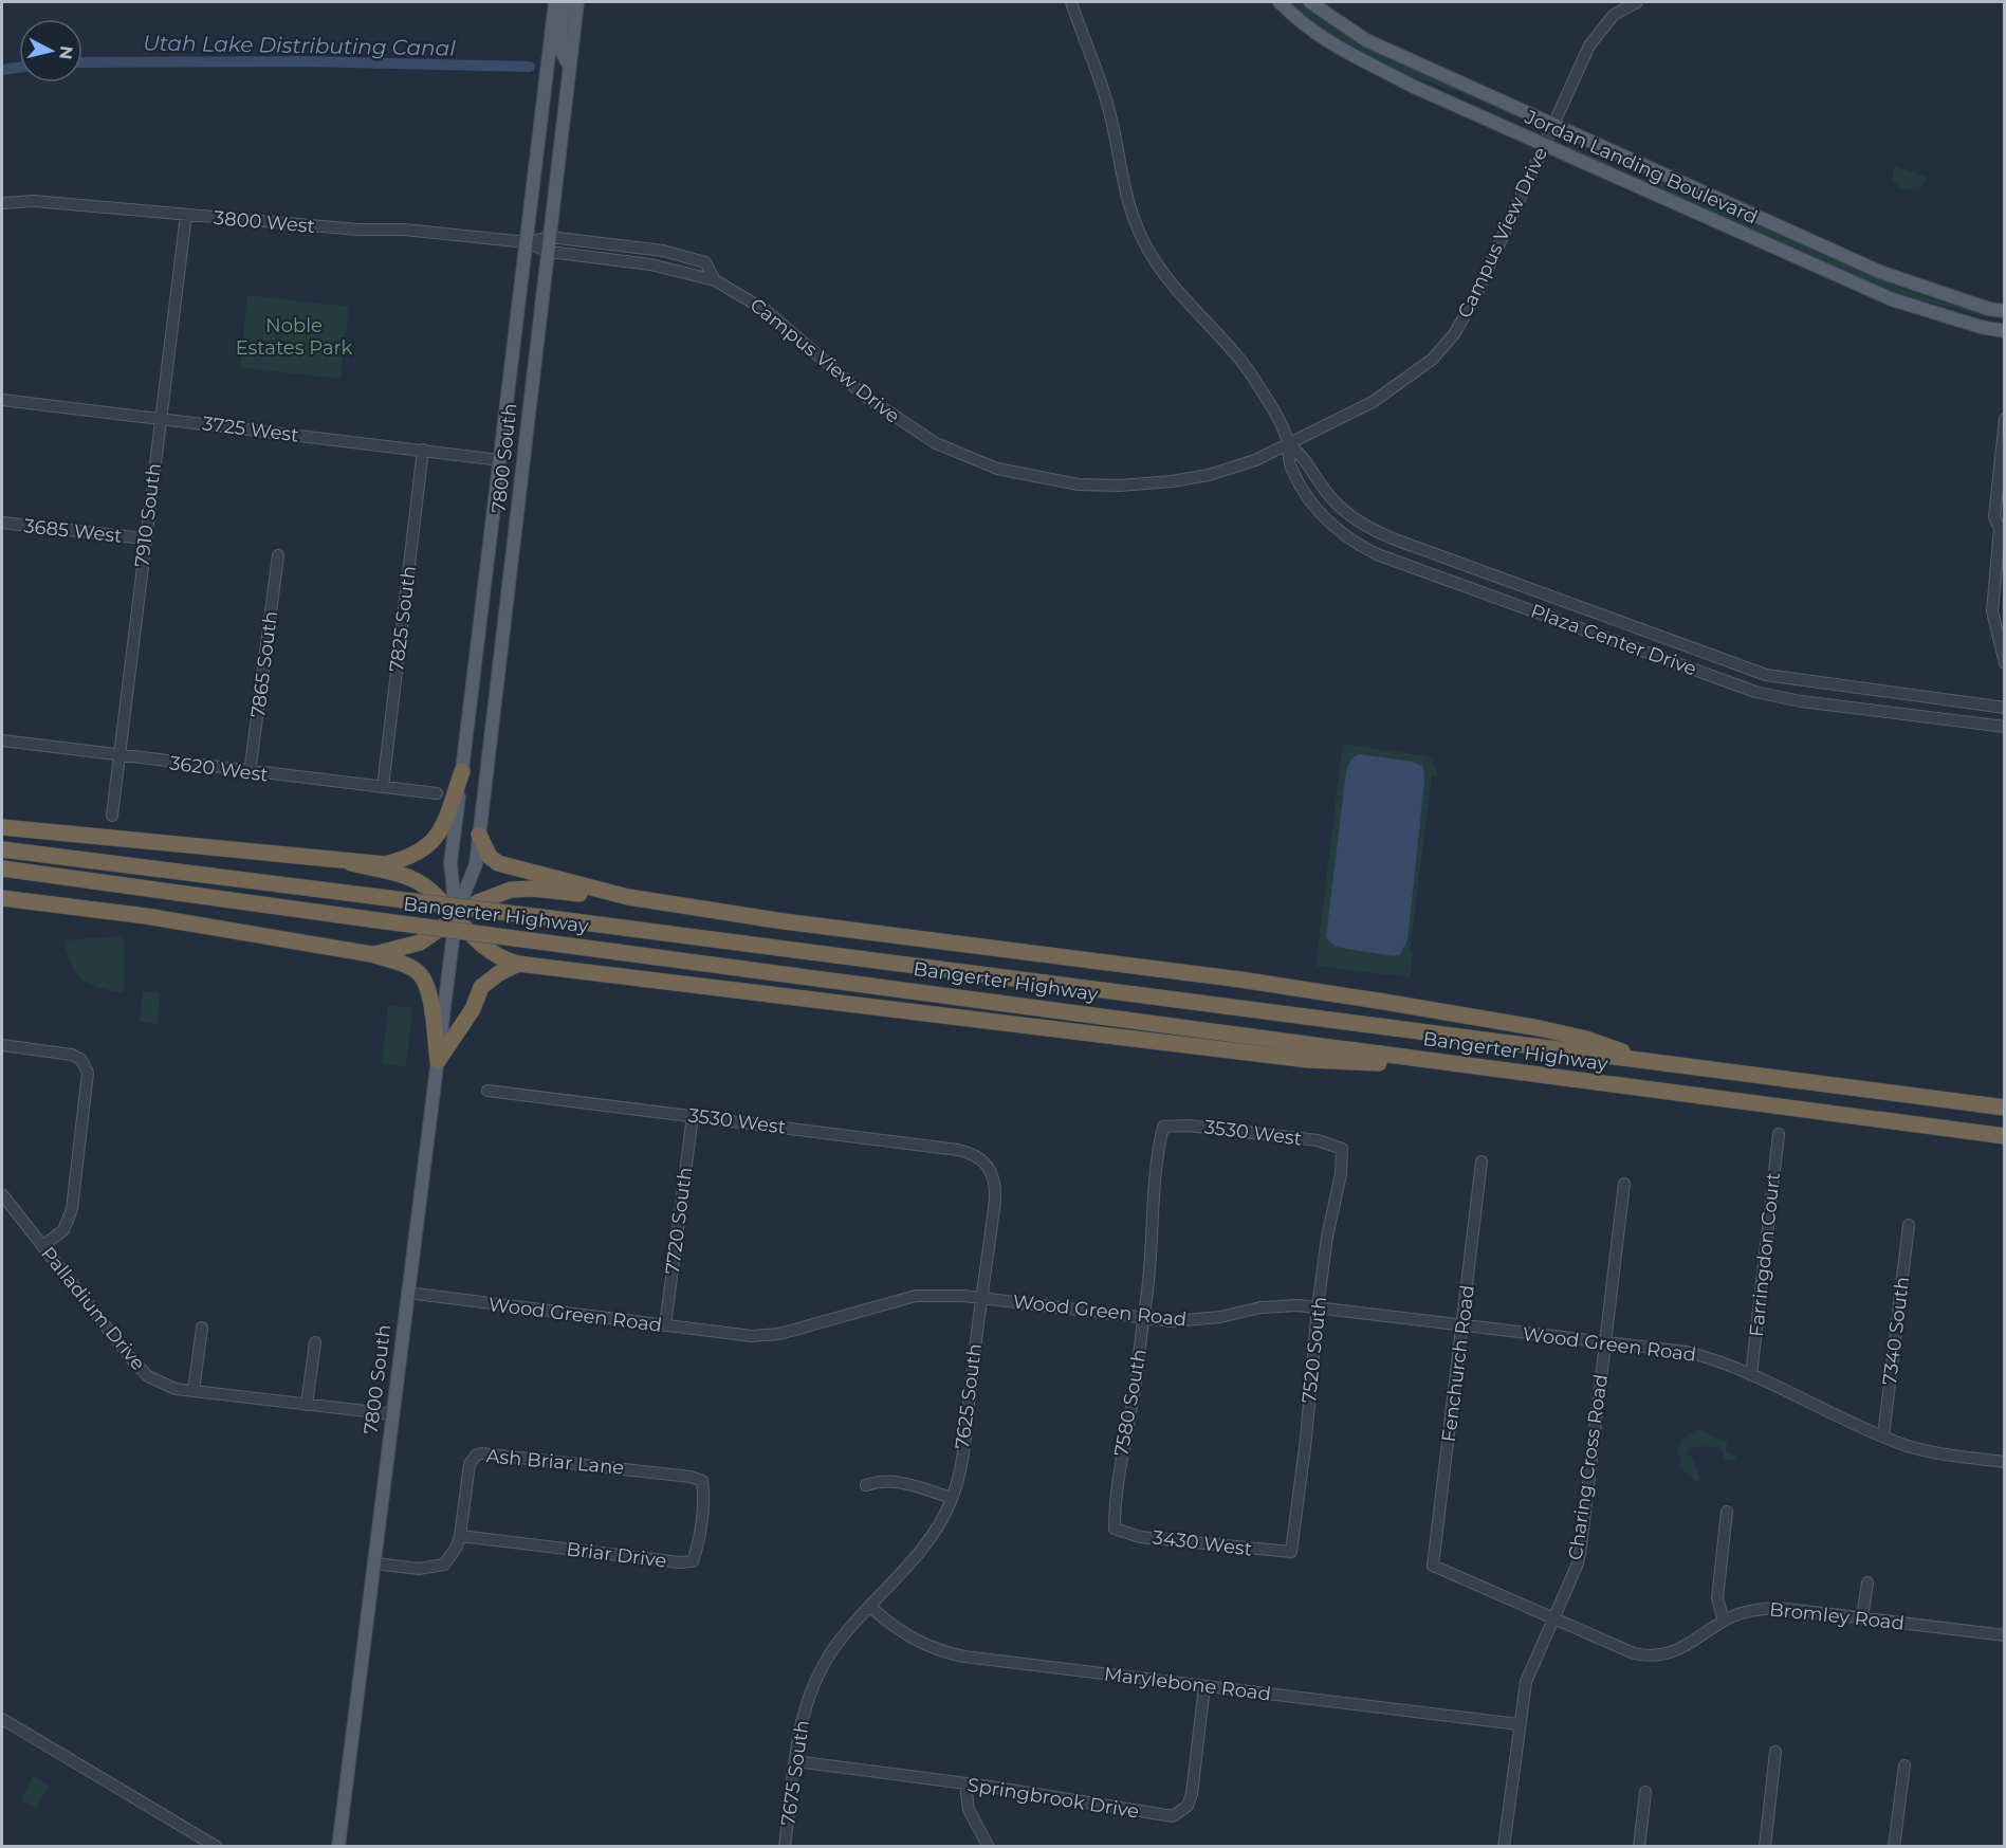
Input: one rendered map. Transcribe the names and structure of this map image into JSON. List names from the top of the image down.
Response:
{
  "streets": {
    "highway": ["Bangerter Highway"],
    "main road": ["Jordan Landing Boulevard", "7800 South"],
    "street": [
      "3800 West",
      "Campus View Drive",
      "3725 West",
      "7910 South",
      "3685 West",
      "7825 South",
      "Plaza Center Drive",
      "7865 South",
      "3620 West",
      "3530 West",
      "7720 South",
      "Farringdon Court",
      "Palladium Drive",
      "Wood Green Road",
      "7340 South",
      "7520 South",
      "Fenchurch Road",
      "7625 South",
      "7580 South",
      "Ash Briar Lane",
      "Charing Cross Road",
      "3430 West",
      "Briar Drive",
      "Bromley Road",
      "Marylebone Road",
      "7675 South",
      "Springbrook Drive"
    ]
  },
  "crossings": [
    ["Jordan Landing Boulevard", "Campus View Drive"],
    ["3800 West", "Campus View Drive"],
    ["3800 West", "7800 South"],
    ["3800 West", "7910 South"],
    ["Campus View Drive", "7800 South"],
    ["Campus View Drive", "Plaza Center Drive"],
    ["3725 West", "7800 South"],
    ["3725 West", "7910 South"],
    ["3725 West", "7825 South"],
    ["7800 South", "Palladium Drive"],
    ["7800 South", "Wood Green Road"],
    ["7800 South", "Ash Briar Lane"],
    ["7910 South", "3685 West"],
    ["7910 South", "3620 West"],
    ["7825 South", "3620 West"],
    ["7865 South", "3620 West"],
    ["3530 West", "7720 South"],
    ["3530 West", "7520 South"],
    ["3530 West", "7625 South"],
    ["3530 West", "7580 South"],
    ["7720 South", "Wood Green Road"],
    ["Farringdon Court", "Wood Green Road"],
    ["Wood Green Road", "7340 South"],
    ["Wood Green Road", "7520 South"],
    ["Wood Green Road", "Fenchurch Road"],
    ["Wood Green Road", "7625 South"],
    ["Wood Green Road", "7580 South"],
    ["Wood Green Road", "Charing Cross Road"],
    ["7520 South", "3430 West"],
    ["Fenchurch Road", "Bromley Road"],
    ["7625 South", "Marylebone Road"],
    ["7625 South", "7675 South"],
    ["7580 South", "3430 West"],
    ["Ash Briar Lane", "Briar Drive"],
    ["Charing Cross Road", "Bromley Road"],
    ["Charing Cross Road", "Marylebone Road"],
    ["Marylebone Road", "7675 South"],
    ["Marylebone Road", "Springbrook Drive"],
    ["7675 South", "Springbrook Drive"]
  ],
  "water": ["Utah Lake Distributing Canal"],
  "parks": ["Noble Estates Park"],
  "north": "right"
}
